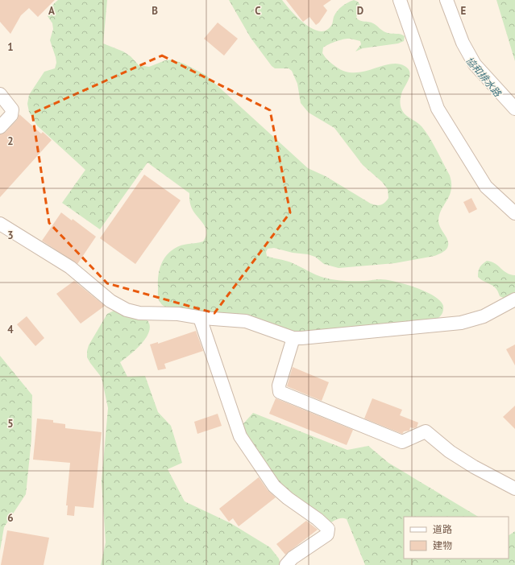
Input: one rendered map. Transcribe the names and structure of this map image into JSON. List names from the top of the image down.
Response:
{
  "water": ["協和排水路"],
  "legend": ["道路", "建物"],
  "grid": {
    "columns": [
      "A",
      "B",
      "C",
      "D",
      "E"
    ],
    "rows": [
      "1",
      "2",
      "3",
      "4",
      "5",
      "6"
    ]
  }
}
